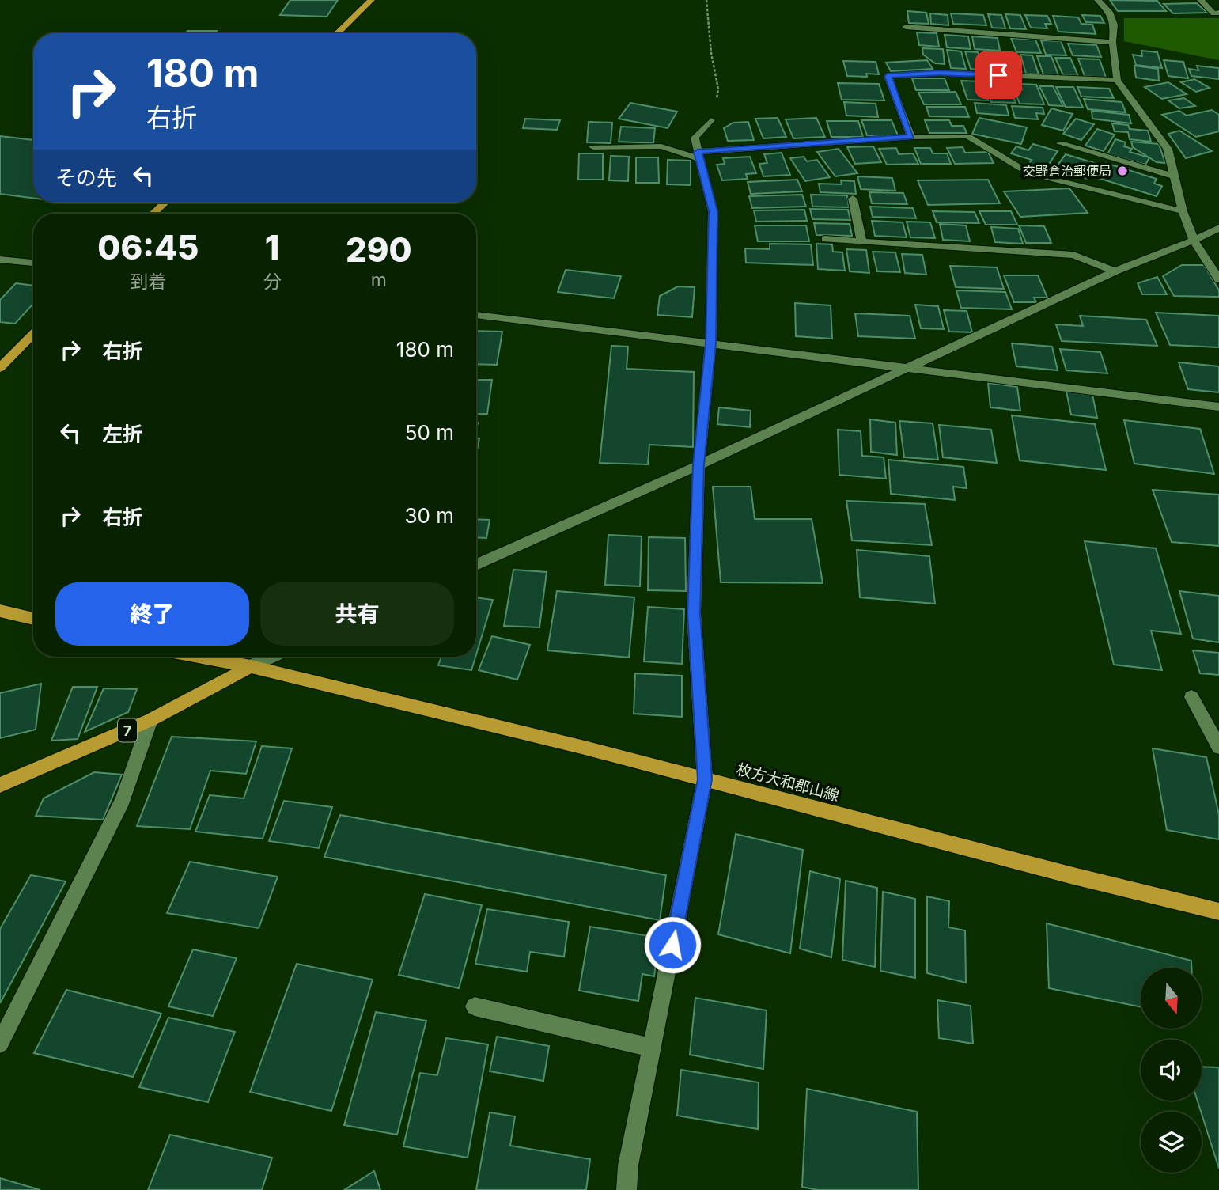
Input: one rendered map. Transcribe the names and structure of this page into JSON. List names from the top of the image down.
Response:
{
  "streets": {
    "main road": ["7", "枚方大和郡山線"]
  },
  "crossings": [
    ["7", "枚方大和郡山線"]
  ],
  "places": ["交野倉治郵便局"],
  "north": "bottom",
  "page": {
    "turn": ["180 m", "右折"],
    "then": "その先",
    "eta": [
      "06:45",
      "到着",
      "1",
      "分",
      "290",
      "m"
    ],
    "list": [
      {
        "name": "右折",
        "value": "180 m"
      },
      {
        "name": "左折",
        "value": "50 m"
      },
      {
        "name": "右折",
        "value": "30 m"
      }
    ],
    "buttons": ["終了", "共有"]
  }
}
